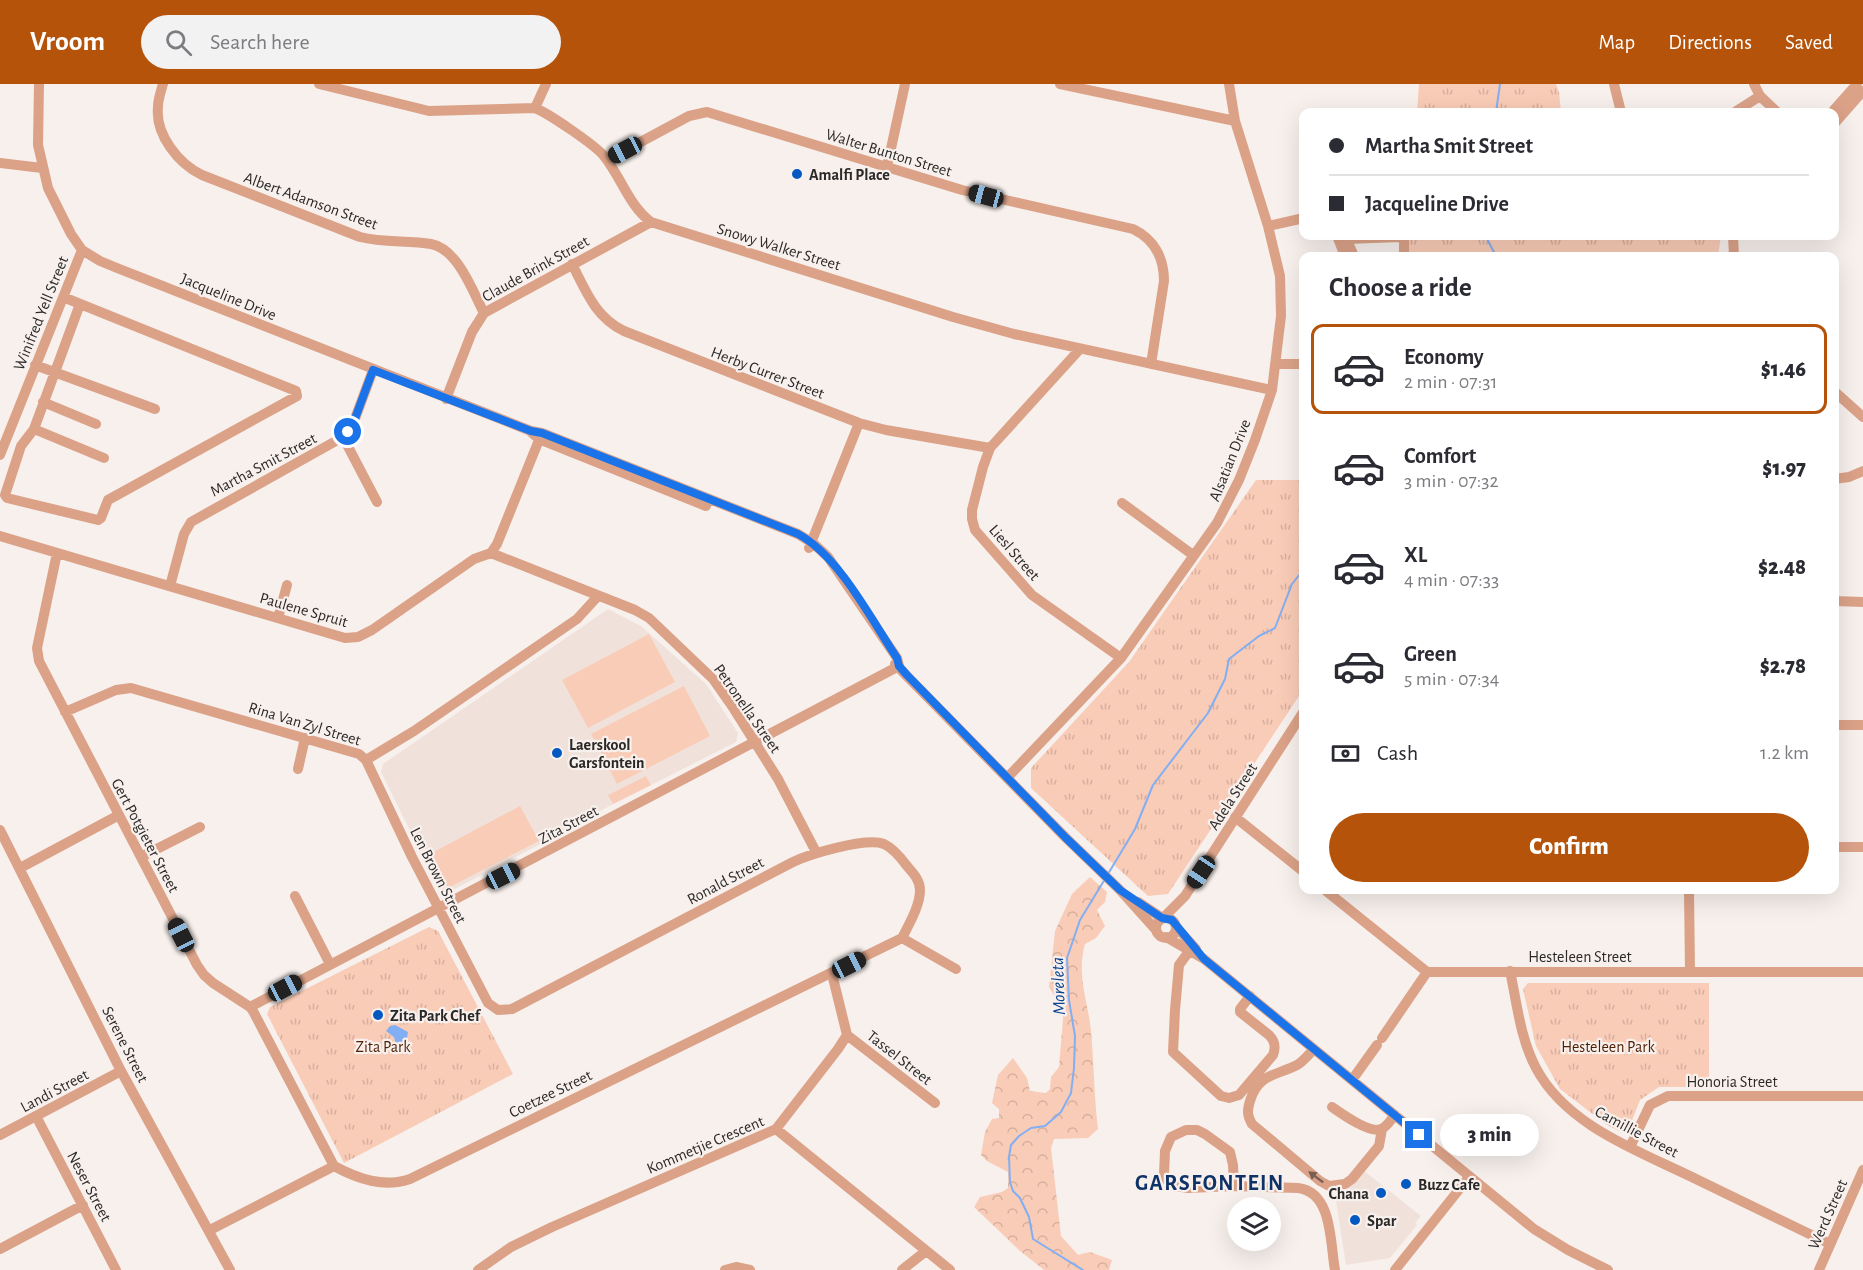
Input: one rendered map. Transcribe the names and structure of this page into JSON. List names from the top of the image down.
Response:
{
  "streets": {
    "street": [
      "Walter Bunton Street",
      "Albert Adamson Street",
      "Snowy Walker Street",
      "Claude Brink Street",
      "Jacqueline Drive",
      "Winifred Yell Street",
      "Herby Currer Street",
      "Alsatian Drive",
      "Martha Smit Street",
      "Liesl Street",
      "Paulene Spruit",
      "Petronella Street",
      "Rina Van Zyl Street",
      "Adela Street",
      "Zita Street",
      "Gert Potgieter Street",
      "Len Brown Street",
      "Ronald Street",
      "Hesteleen Street",
      "Serene Street",
      "Tassel Street",
      "Honoria Street",
      "Landi Street",
      "Coetzee Street",
      "Camillie Street",
      "Kommetjie Crescent",
      "Neser Street",
      "Werd Street"
    ]
  },
  "crossings": [
    ["Walter Bunton Street", "Snowy Walker Street"],
    ["Albert Adamson Street", "Claude Brink Street"],
    ["Snowy Walker Street", "Claude Brink Street"],
    ["Snowy Walker Street", "Alsatian Drive"],
    ["Snowy Walker Street", "Liesl Street"],
    ["Claude Brink Street", "Jacqueline Drive"],
    ["Claude Brink Street", "Herby Currer Street"],
    ["Jacqueline Drive", "Winifred Yell Street"],
    ["Jacqueline Drive", "Alsatian Drive"],
    ["Jacqueline Drive", "Martha Smit Street"],
    ["Jacqueline Drive", "Adela Street"],
    ["Jacqueline Drive", "Zita Street"],
    ["Herby Currer Street", "Liesl Street"],
    ["Alsatian Drive", "Liesl Street"],
    ["Martha Smit Street", "Paulene Spruit"],
    ["Paulene Spruit", "Petronella Street"],
    ["Paulene Spruit", "Gert Potgieter Street"],
    ["Petronella Street", "Rina Van Zyl Street"],
    ["Petronella Street", "Zita Street"],
    ["Petronella Street", "Ronald Street"],
    ["Rina Van Zyl Street", "Gert Potgieter Street"],
    ["Rina Van Zyl Street", "Len Brown Street"],
    ["Zita Street", "Gert Potgieter Street"],
    ["Zita Street", "Len Brown Street"],
    ["Gert Potgieter Street", "Coetzee Street"],
    ["Len Brown Street", "Ronald Street"],
    ["Ronald Street", "Coetzee Street"],
    ["Hesteleen Street", "Camillie Street"],
    ["Serene Street", "Landi Street"],
    ["Honoria Street", "Camillie Street"],
    ["Landi Street", "Neser Street"],
    ["Camillie Street", "Werd Street"]
  ],
  "districts": ["GARSFONTEIN"],
  "water": ["Moreleta"],
  "parks": ["Zita Park", "Hesteleen Park"],
  "places": [
    "Amalfi Place",
    "Laerskool Garsfontein",
    "Zita Park Chef",
    "Buzz Cafe",
    "Chana",
    "Spar"
  ],
  "page": {
    "header": "Vroom",
    "search": "Search here",
    "nav": ["Map", "Directions", "Saved"],
    "banner": ["Martha Smit Street", "Jacqueline Drive"],
    "heading": "Choose a ride",
    "list": [
      {
        "name": "Economy",
        "note": "2 min · 07:31",
        "value": "$1.46"
      },
      {
        "name": "Comfort",
        "note": "3 min · 07:32",
        "value": "$1.97"
      },
      {
        "name": "XL",
        "note": "4 min · 07:33",
        "value": "$2.48"
      },
      {
        "name": "Green",
        "note": "5 min · 07:34",
        "value": "$2.78"
      }
    ],
    "pay": ["Cash", "1.2 km"],
    "buttons": "Confirm",
    "bubble": "3 min"
  }
}
